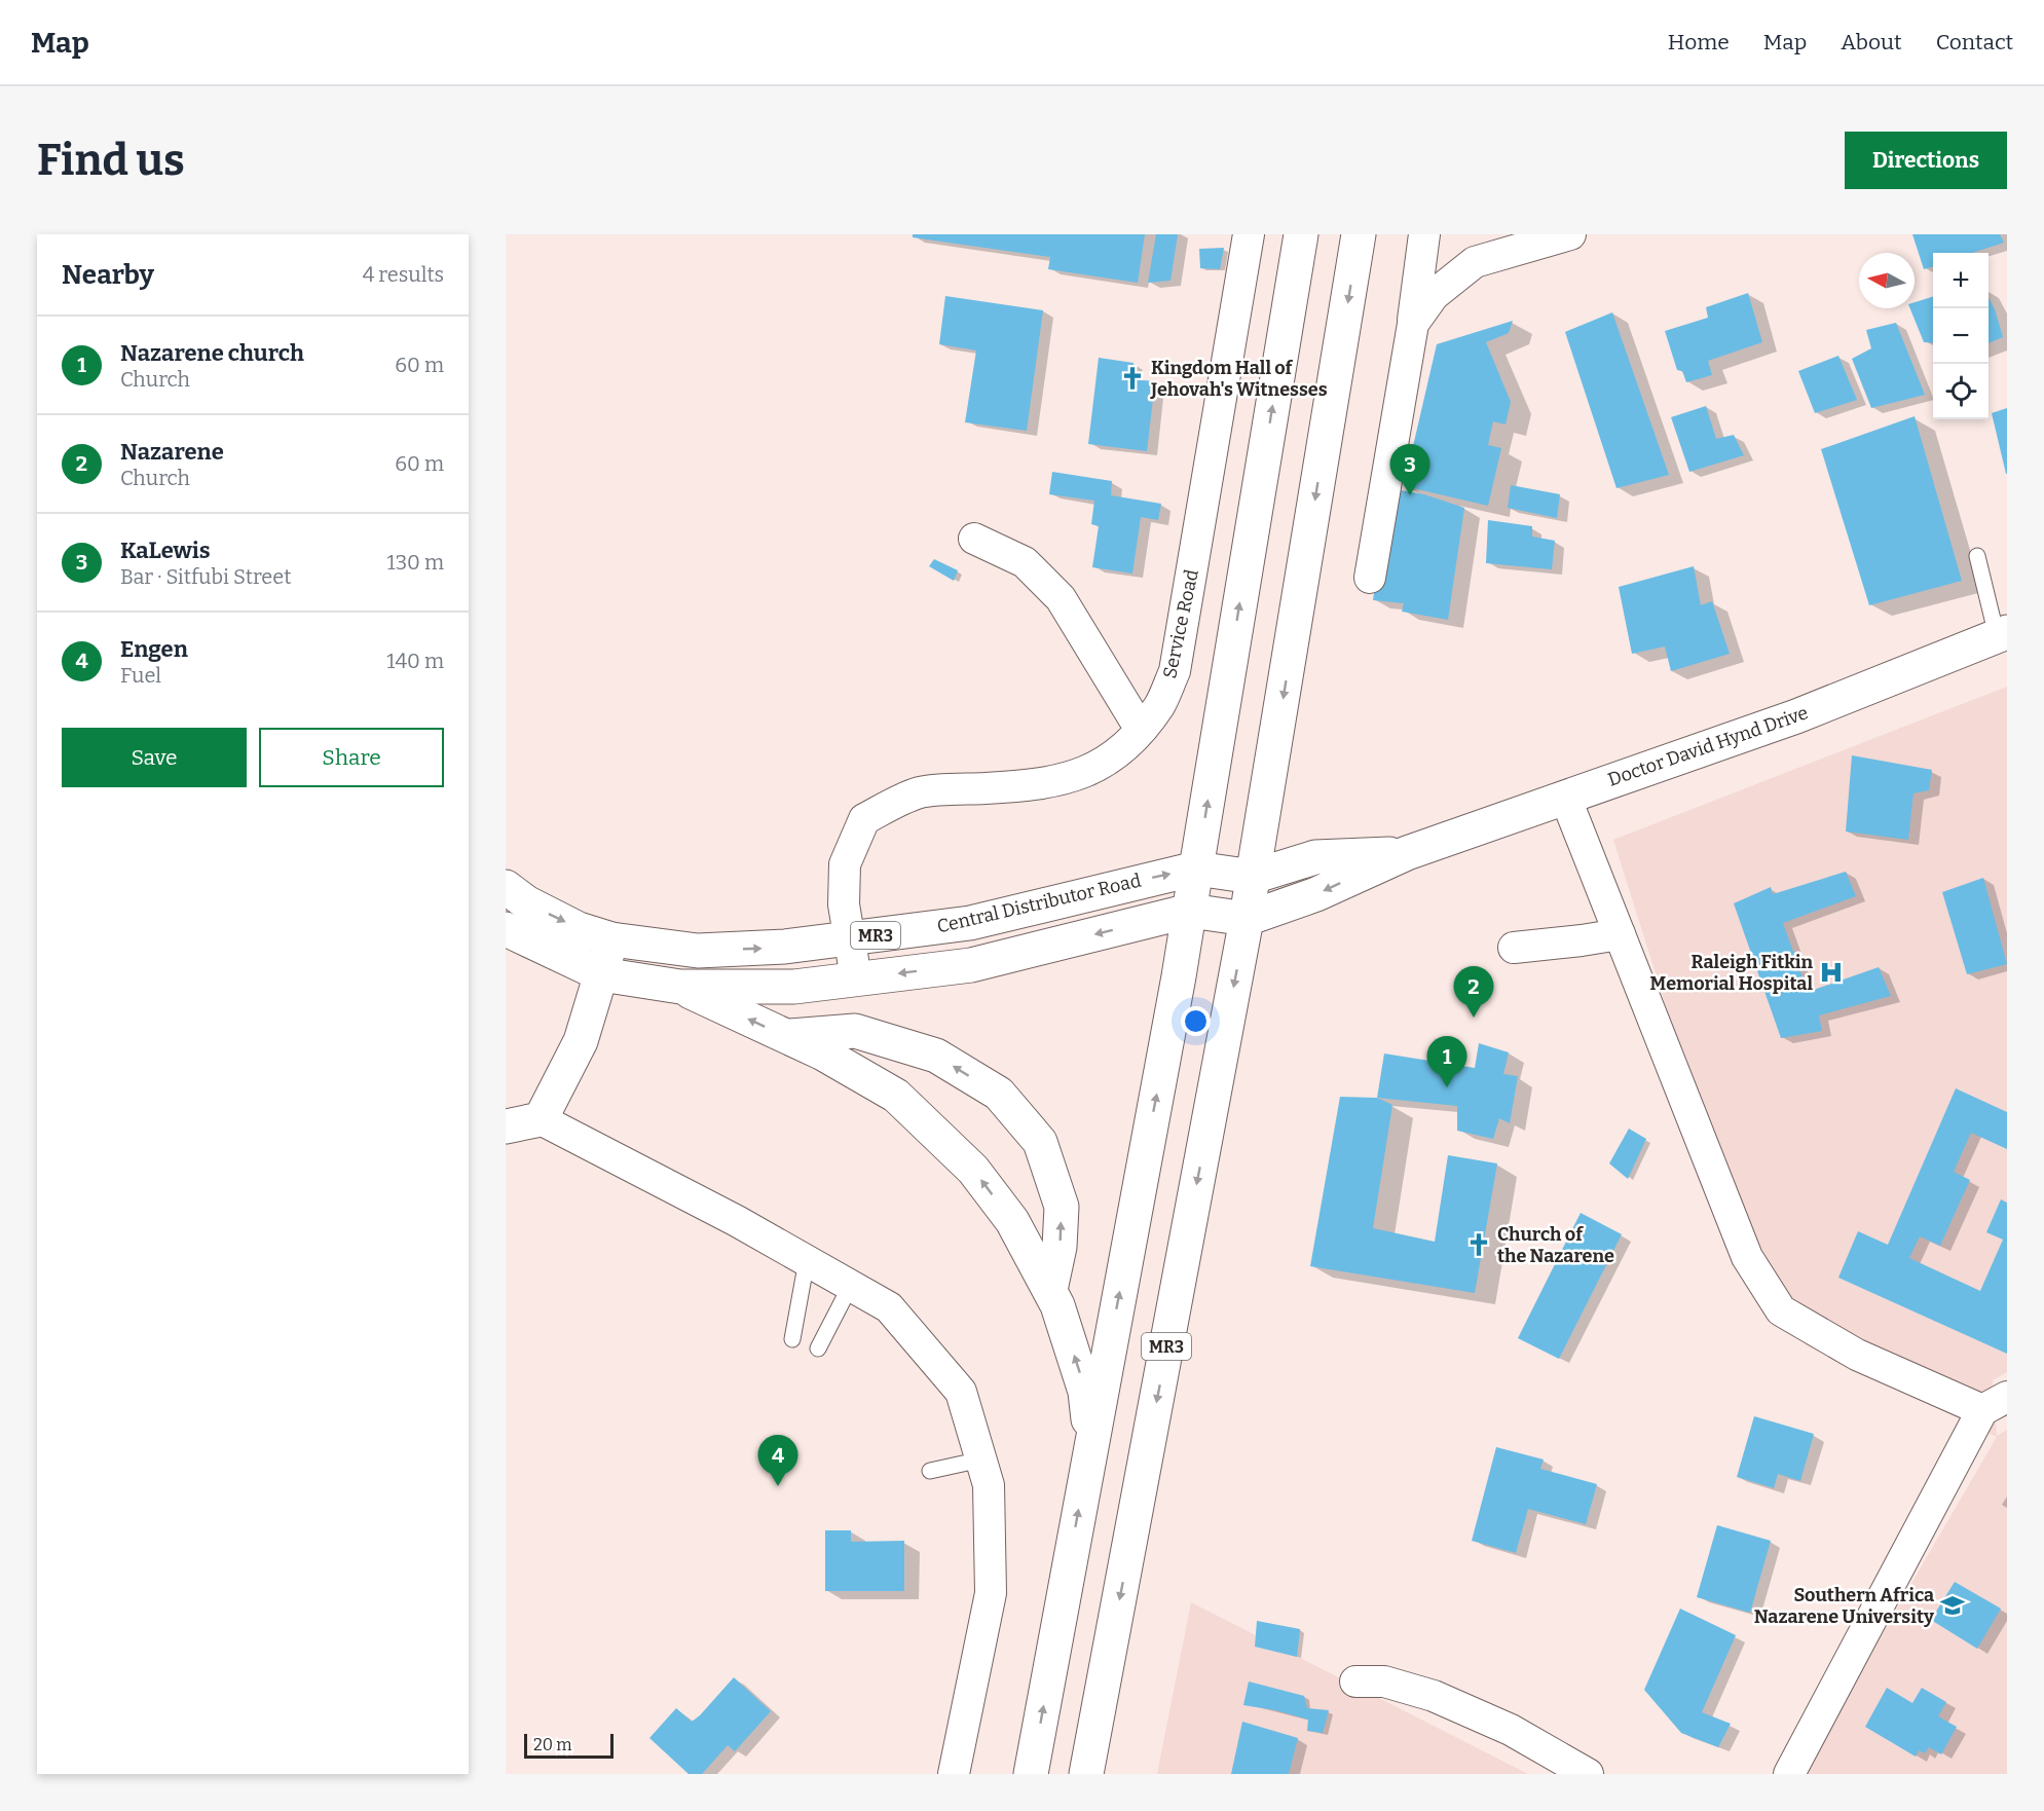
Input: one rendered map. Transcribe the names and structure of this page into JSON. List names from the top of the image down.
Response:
{
  "streets": {
    "main road": ["Doctor David Hynd Drive", "Central Distributor Road", "MR3"],
    "street": ["Service Road"]
  },
  "crossings": [
    ["Service Road", "Central Distributor Road"],
    ["Service Road", "MR3"],
    ["Doctor David Hynd Drive", "Central Distributor Road"],
    ["Doctor David Hynd Drive", "MR3"],
    ["Central Distributor Road", "MR3"]
  ],
  "places": {
    "church": ["Kingdom Hall of Jehovah's Witnesses", "Church of the Nazarene"],
    "hospital": ["Raleigh Fitkin Memorial Hospital"],
    "school or university": ["Southern Africa Nazarene University"]
  },
  "scale_bar": "20 m",
  "north": "left",
  "page": {
    "header": "Map",
    "nav": [
      "Home",
      "Map",
      "About",
      "Contact"
    ],
    "buttons": [
      "Directions",
      ["Save", "Share"]
    ],
    "title": "Find us",
    "heading": ["Nearby", "4 results"],
    "map_buttons": ["+", "−"],
    "list": [
      {
        "mark": "1",
        "name": "Nazarene church",
        "note": "Church",
        "value": "60 m"
      },
      {
        "mark": "2",
        "name": "Nazarene",
        "note": "Church",
        "value": "60 m"
      },
      {
        "mark": "3",
        "name": "KaLewis",
        "note": "Bar · Sitfubi Street",
        "value": "130 m"
      },
      {
        "mark": "4",
        "name": "Engen",
        "note": "Fuel",
        "value": "140 m"
      }
    ],
    "pins": [
      "3",
      "2",
      "1",
      "4"
    ],
    "scale": "20 m"
  }
}
